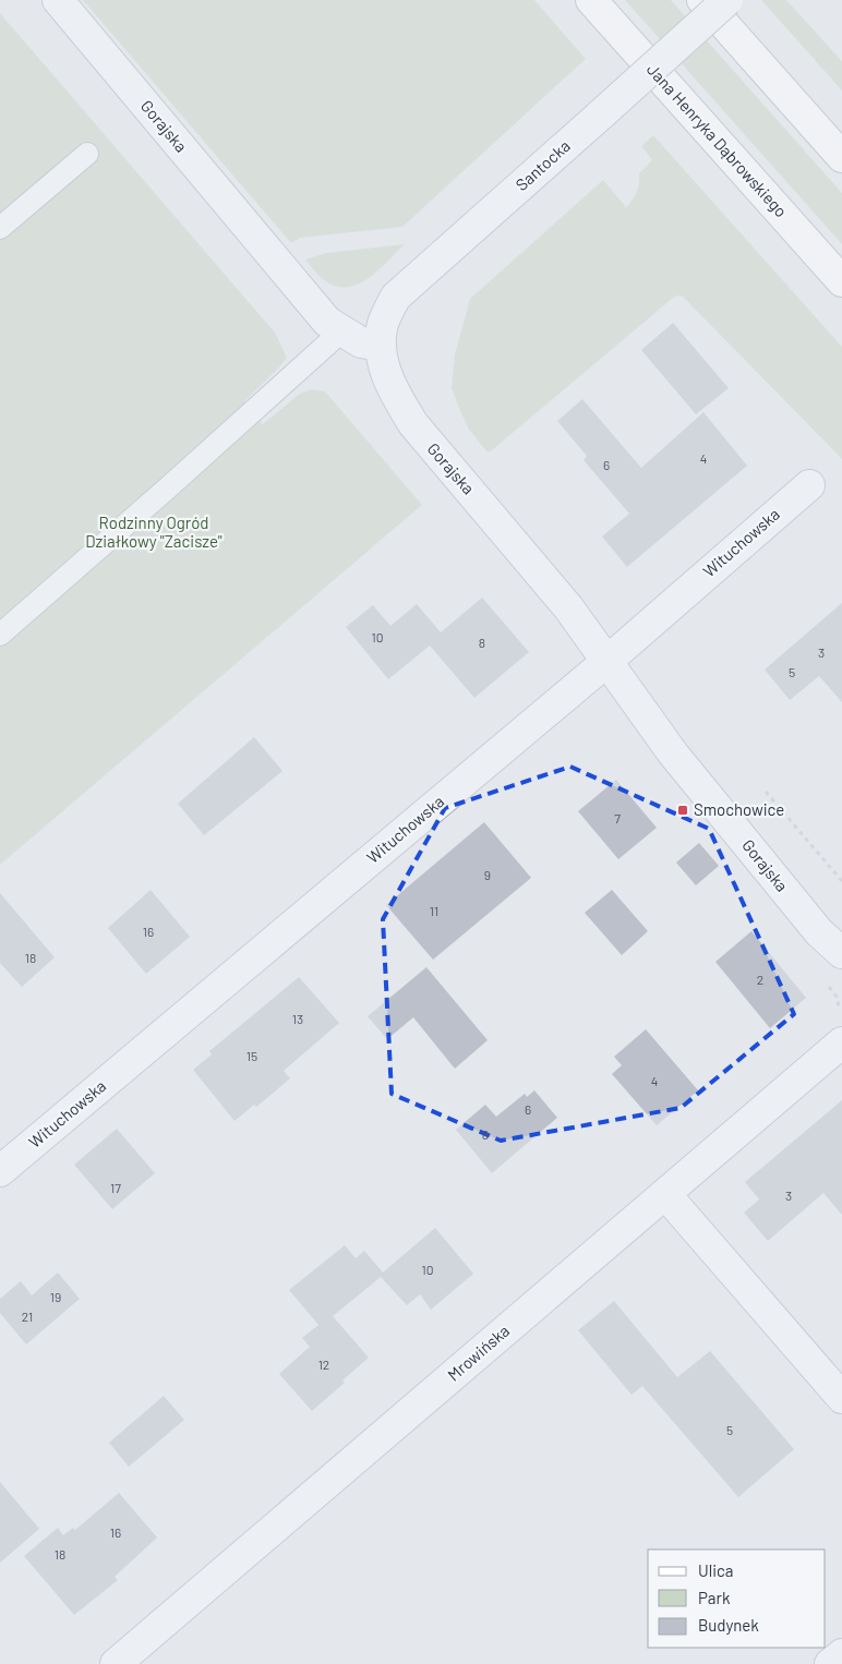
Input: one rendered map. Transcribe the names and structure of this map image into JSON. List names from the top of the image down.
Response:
{
  "streets": {
    "main road": ["Jana Henryka Dąbrowskiego"],
    "street": [
      "Gorajska",
      "Santocka",
      "Wituchowska",
      "Mrowińska"
    ]
  },
  "crossings": [
    ["Gorajska", "Santocka"],
    ["Gorajska", "Wituchowska"]
  ],
  "parks": ["Rodzinny Ogród Działkowy \"Zacisze\""],
  "places": {
    "transit": ["Smochowice"]
  },
  "house_numbers": [
    "4",
    "6",
    "10",
    "8",
    "3",
    "5",
    "7",
    "9",
    "11",
    "16",
    "18",
    "2",
    "13",
    "15",
    "4",
    "6",
    "8",
    "17",
    "3",
    "10",
    "19",
    "21",
    "12",
    "5",
    "16",
    "18"
  ],
  "legend": ["Ulica", "Park", "Budynek"]
}
